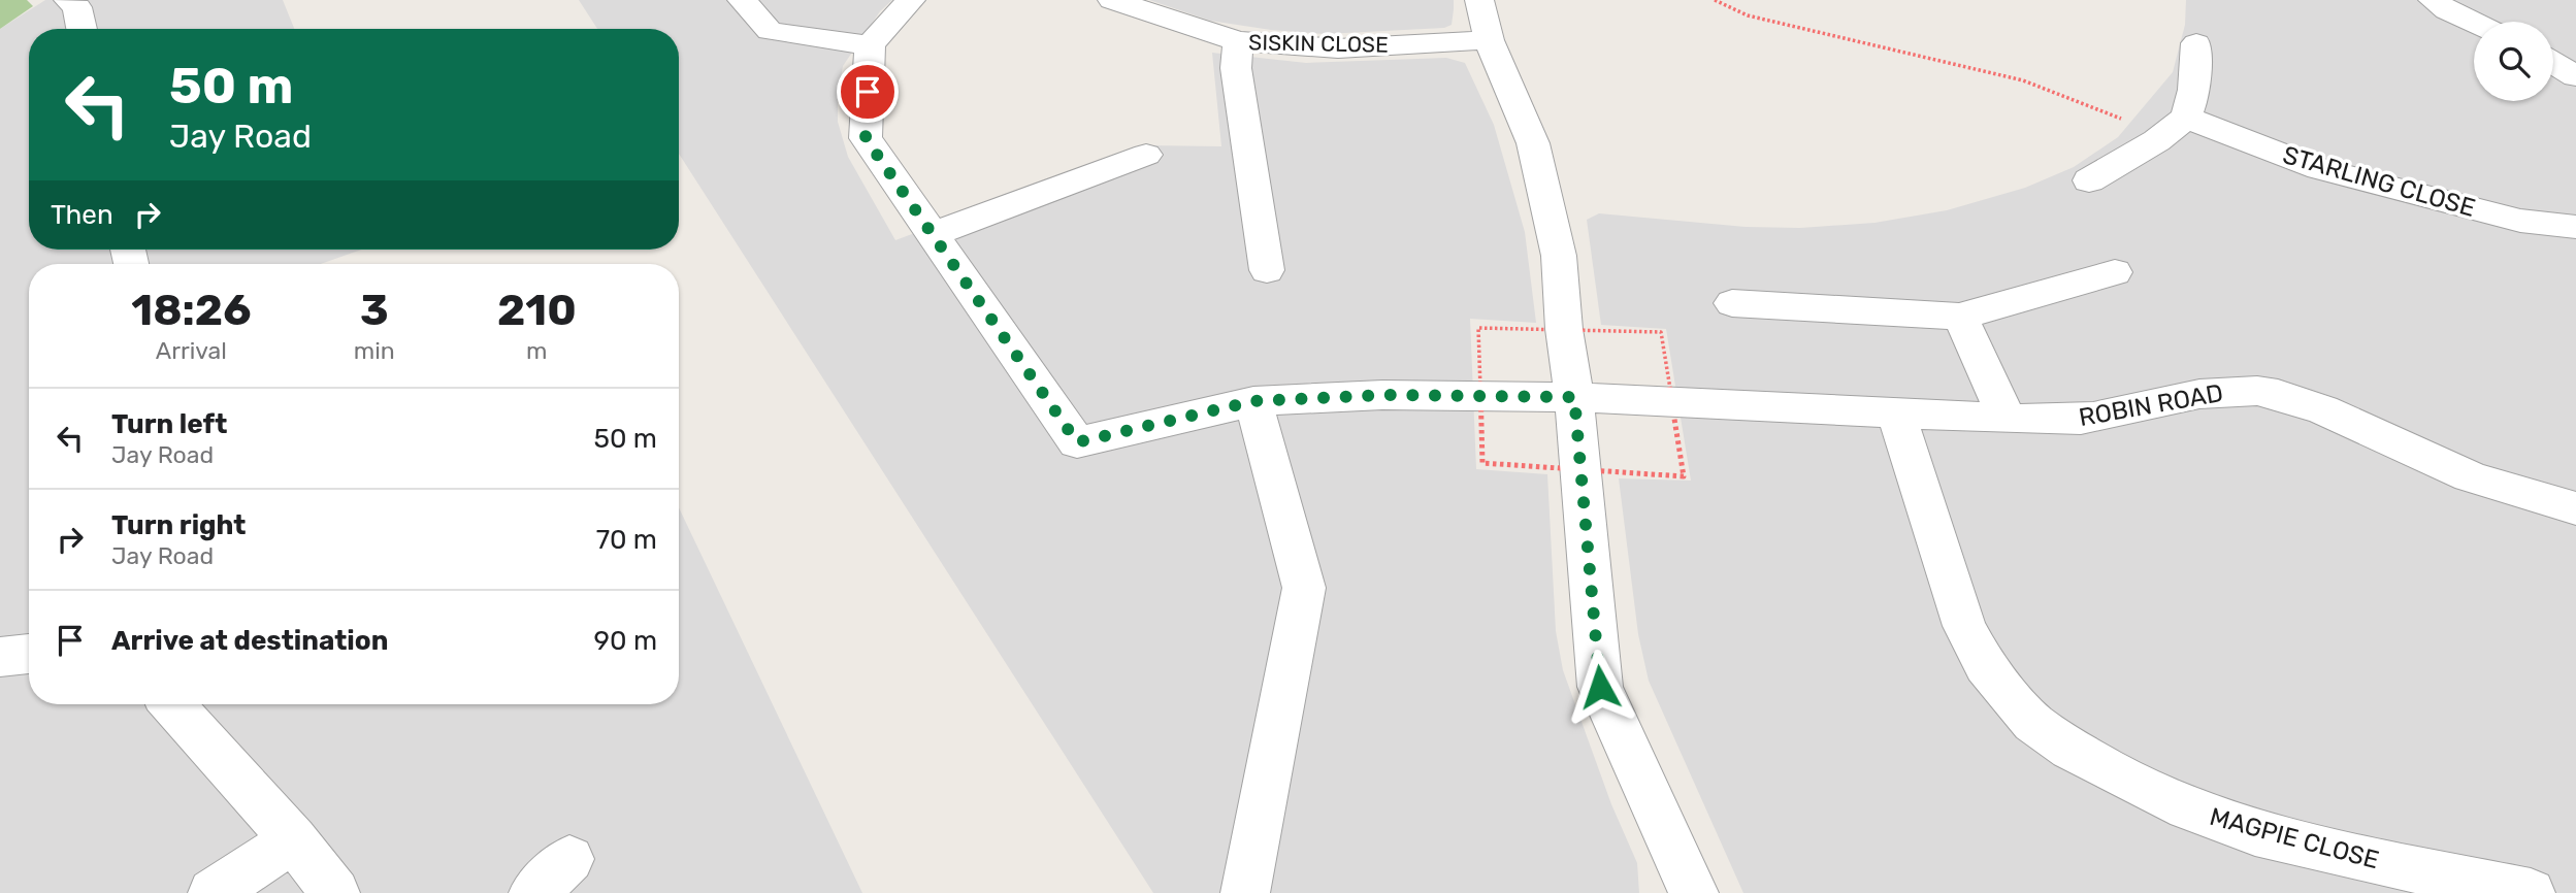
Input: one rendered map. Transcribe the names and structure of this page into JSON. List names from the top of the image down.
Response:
{
  "streets": {
    "street": [
      "SISKIN CLOSE",
      "STARLING CLOSE",
      "ROBIN ROAD",
      "MAGPIE CLOSE"
    ]
  },
  "crossings": [
    ["ROBIN ROAD", "MAGPIE CLOSE"]
  ],
  "page": {
    "turn": ["50 m", "Jay Road"],
    "then": "Then",
    "eta": [
      "18:26",
      "Arrival",
      "3",
      "min",
      "210",
      "m"
    ],
    "list": [
      {
        "name": "Turn left",
        "note": "Jay Road",
        "value": "50 m"
      },
      {
        "name": "Turn right",
        "note": "Jay Road",
        "value": "70 m"
      },
      {
        "name": "Arrive at destination",
        "value": "90 m"
      }
    ]
  }
}
